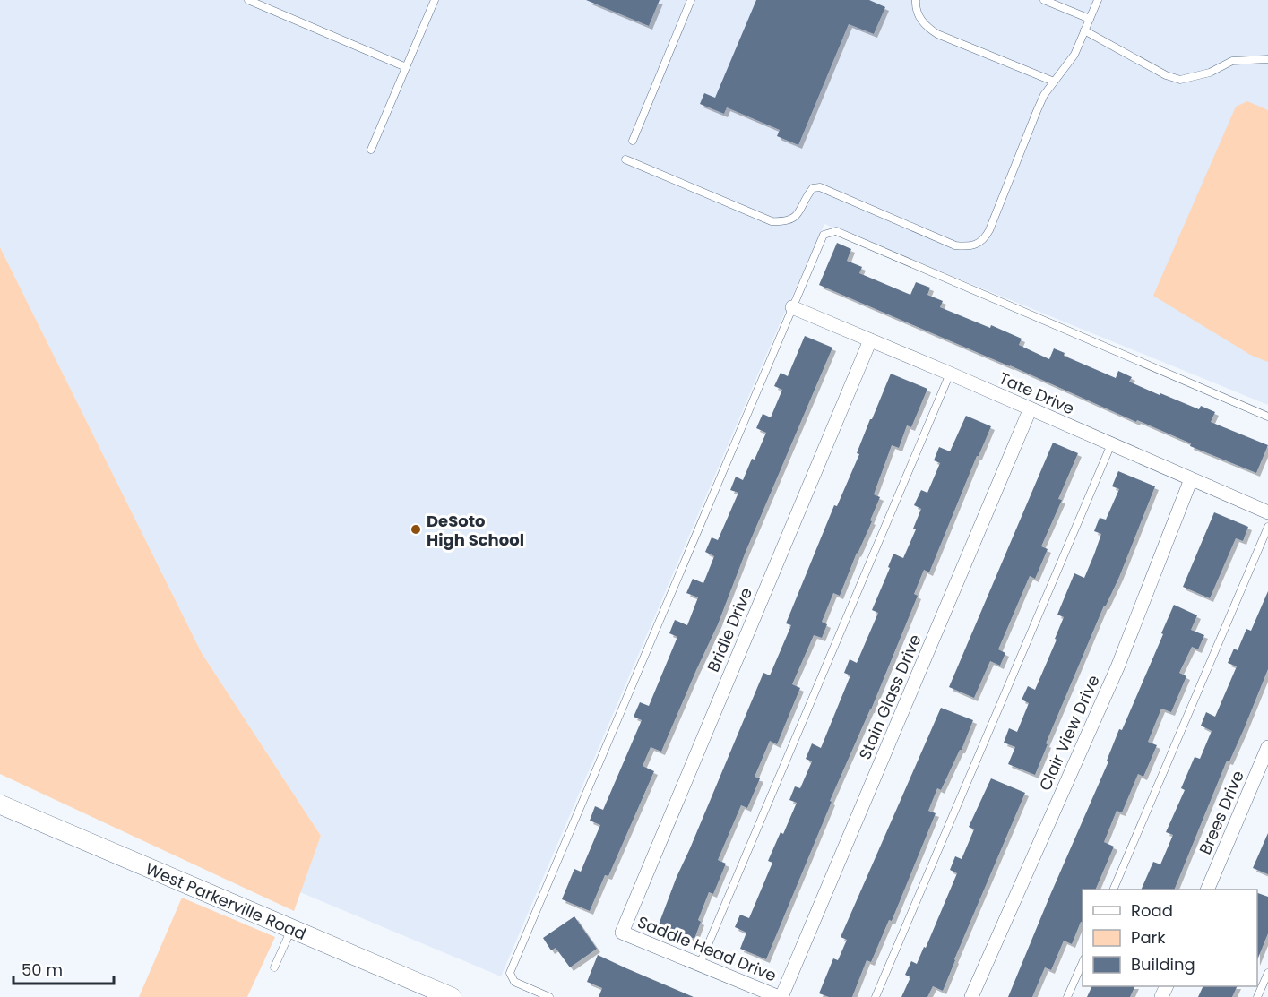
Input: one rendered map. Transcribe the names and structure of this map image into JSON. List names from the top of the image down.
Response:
{
  "streets": {
    "main road": ["West Parkerville Road"],
    "street": [
      "Tate Drive",
      "Bridle Drive",
      "Stain Glass Drive",
      "Clair View Drive",
      "Brees Drive",
      "Saddle Head Drive"
    ]
  },
  "crossings": [
    ["Tate Drive", "Bridle Drive"],
    ["Tate Drive", "Stain Glass Drive"],
    ["Tate Drive", "Clair View Drive"],
    ["Bridle Drive", "Saddle Head Drive"],
    ["Stain Glass Drive", "Saddle Head Drive"]
  ],
  "places": ["DeSoto High School"],
  "legend": ["Road", "Park", "Building"],
  "scale_bar": "50 m"
}
